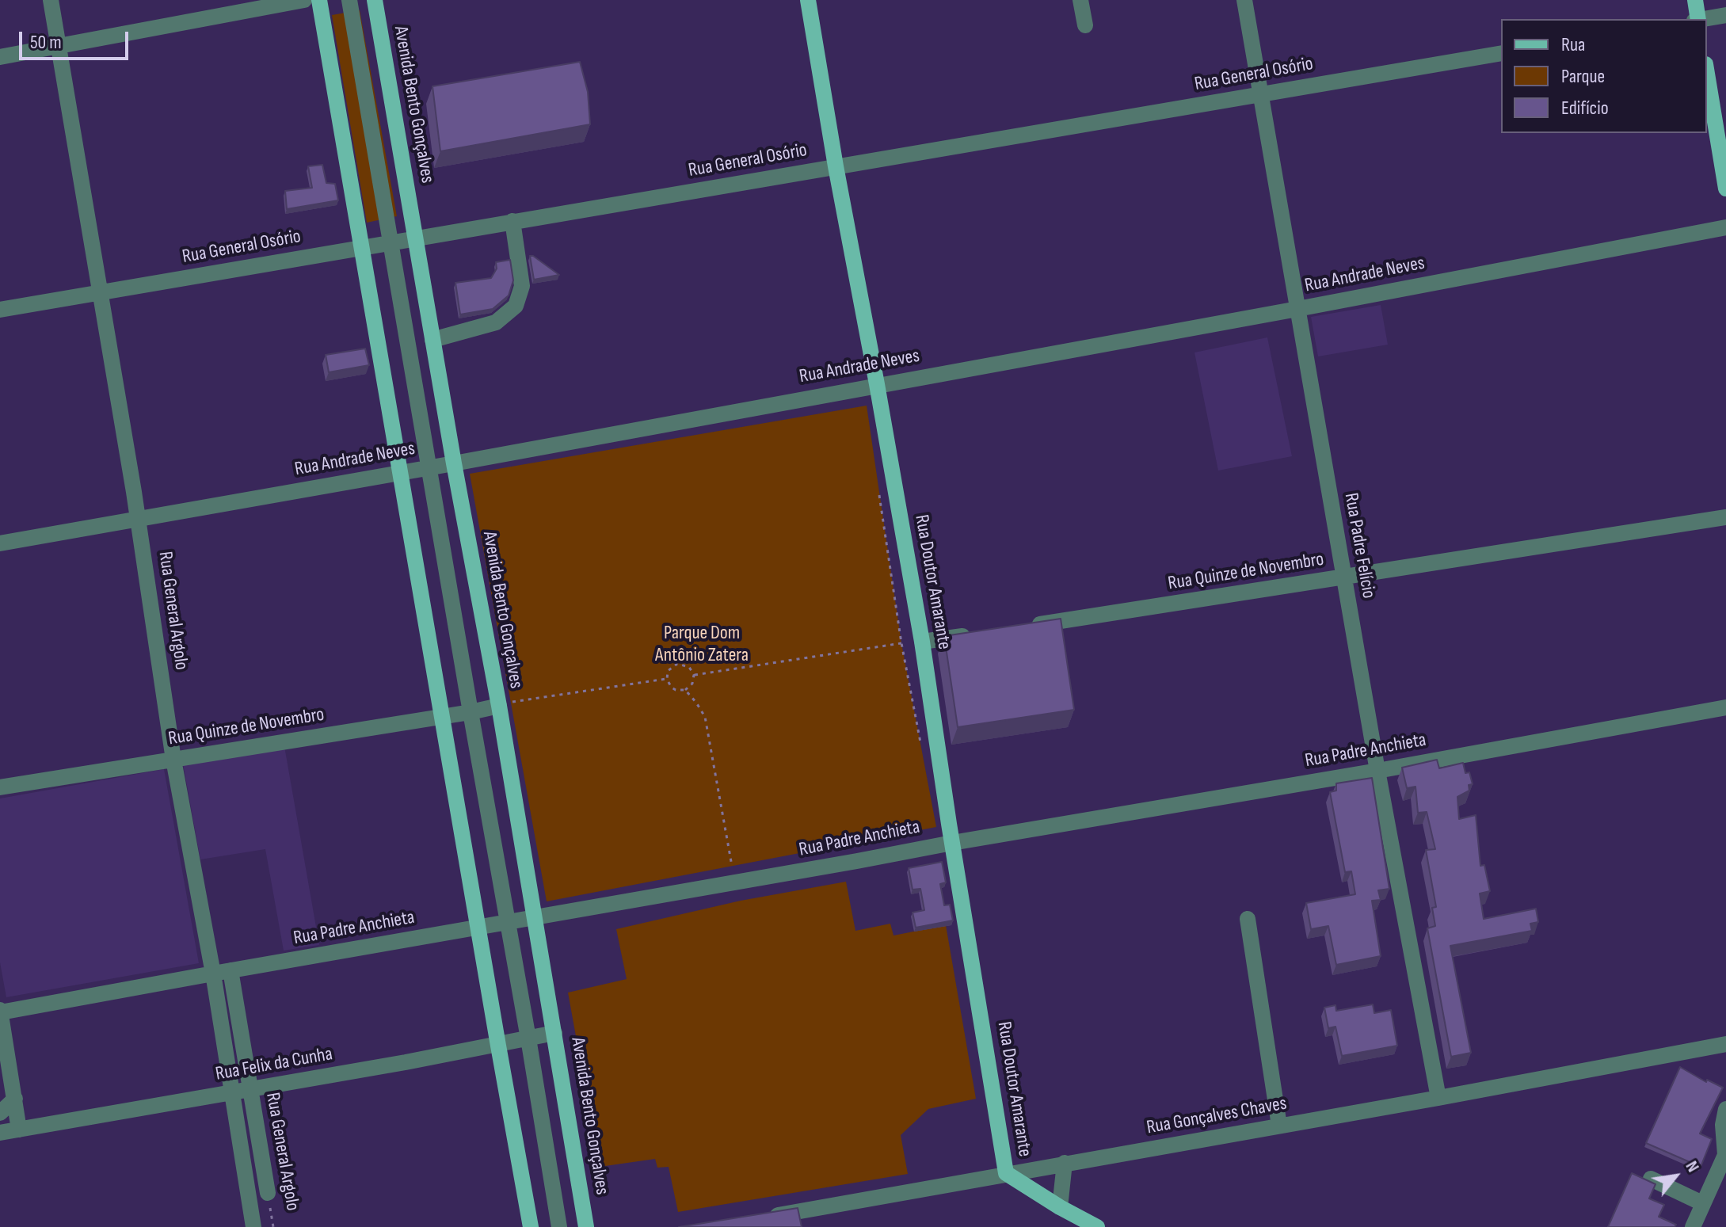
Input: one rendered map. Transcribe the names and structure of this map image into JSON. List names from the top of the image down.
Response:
{
  "streets": {
    "main road": ["Avenida Bento Gonçalves", "Rua Doutor Amarante"],
    "street": [
      "Rua General Osório",
      "Rua Andrade Neves",
      "Rua Padre Felício",
      "Rua Quinze de Novembro",
      "Rua General Argolo",
      "Rua Padre Anchieta",
      "Rua Felix da Cunha",
      "Rua Gonçalves Chaves"
    ]
  },
  "crossings": [
    ["Rua General Osório", "Avenida Bento Gonçalves"],
    ["Rua General Osório", "Rua Padre Felício"],
    ["Rua General Osório", "Rua Doutor Amarante"],
    ["Rua General Osório", "Rua General Argolo"],
    ["Avenida Bento Gonçalves", "Rua Andrade Neves"],
    ["Avenida Bento Gonçalves", "Rua Quinze de Novembro"],
    ["Avenida Bento Gonçalves", "Rua Padre Anchieta"],
    ["Avenida Bento Gonçalves", "Rua Felix da Cunha"],
    ["Rua Andrade Neves", "Rua Padre Felício"],
    ["Rua Andrade Neves", "Rua Doutor Amarante"],
    ["Rua Andrade Neves", "Rua General Argolo"],
    ["Rua Padre Felício", "Rua Quinze de Novembro"],
    ["Rua Padre Felício", "Rua Padre Anchieta"],
    ["Rua Padre Felício", "Rua Gonçalves Chaves"],
    ["Rua Quinze de Novembro", "Rua General Argolo"],
    ["Rua Doutor Amarante", "Rua Padre Anchieta"],
    ["Rua Doutor Amarante", "Rua Gonçalves Chaves"],
    ["Rua General Argolo", "Rua Padre Anchieta"],
    ["Rua General Argolo", "Rua Felix da Cunha"]
  ],
  "parks": ["Parque Dom Antônio Zatera"],
  "legend": ["Rua", "Parque", "Edifício"],
  "scale_bar": "50 m",
  "north": "top right"
}
